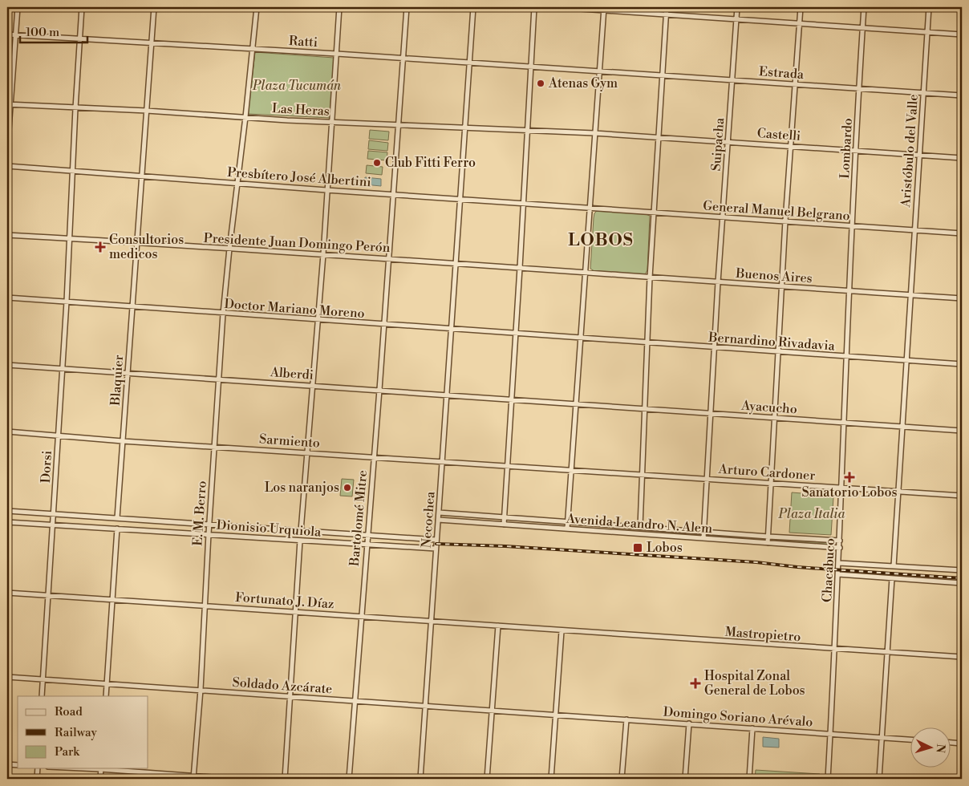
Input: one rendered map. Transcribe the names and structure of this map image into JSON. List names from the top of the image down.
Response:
{
  "streets": {
    "street": [
      "Ratti",
      "Estrada",
      "Las Heras",
      "Castelli",
      "Suipacha",
      "Lombardo",
      "Aristóbulo del Valle",
      "Presbítero José Albertini",
      "General Manuel Belgrano",
      "Presidente Juan Domingo Perón",
      "Buenos Aires",
      "Doctor Mariano Moreno",
      "Bernardino Rivadavia",
      "Alberdi",
      "Blaquier",
      "Ayacucho",
      "Sarmiento",
      "Dorsi",
      "Arturo Cardoner",
      "E. M. Berro",
      "Bartolomé Mitre",
      "Necochea",
      "Avenida Leandro N. Alem",
      "Dionisio Urquiola",
      "Chacabuco",
      "Fortunato J. Díaz",
      "Mastropietro",
      "Soldado Azcárate",
      "Domingo Soriano Arévalo"
    ]
  },
  "crossings": [
    ["Ratti", "Estrada"],
    ["Ratti", "Blaquier"],
    ["Ratti", "Dorsi"],
    ["Ratti", "E. M. Berro"],
    ["Ratti", "Bartolomé Mitre"],
    ["Ratti", "Necochea"],
    ["Estrada", "Suipacha"],
    ["Estrada", "Lombardo"],
    ["Estrada", "Aristóbulo del Valle"],
    ["Las Heras", "Castelli"],
    ["Las Heras", "Blaquier"],
    ["Las Heras", "Dorsi"],
    ["Las Heras", "E. M. Berro"],
    ["Las Heras", "Bartolomé Mitre"],
    ["Las Heras", "Necochea"],
    ["Castelli", "Suipacha"],
    ["Castelli", "Lombardo"],
    ["Castelli", "Aristóbulo del Valle"],
    ["Suipacha", "General Manuel Belgrano"],
    ["Suipacha", "Buenos Aires"],
    ["Suipacha", "Bernardino Rivadavia"],
    ["Suipacha", "Ayacucho"],
    ["Suipacha", "Arturo Cardoner"],
    ["Suipacha", "Avenida Leandro N. Alem"],
    ["Lombardo", "General Manuel Belgrano"],
    ["Lombardo", "Buenos Aires"],
    ["Lombardo", "Chacabuco"],
    ["Aristóbulo del Valle", "General Manuel Belgrano"],
    ["Aristóbulo del Valle", "Buenos Aires"],
    ["Aristóbulo del Valle", "Bernardino Rivadavia"],
    ["Aristóbulo del Valle", "Ayacucho"],
    ["Aristóbulo del Valle", "Arturo Cardoner"],
    ["Presbítero José Albertini", "General Manuel Belgrano"],
    ["Presbítero José Albertini", "Blaquier"],
    ["Presbítero José Albertini", "Dorsi"],
    ["Presbítero José Albertini", "E. M. Berro"],
    ["Presbítero José Albertini", "Bartolomé Mitre"],
    ["Presbítero José Albertini", "Necochea"],
    ["Presidente Juan Domingo Perón", "Buenos Aires"],
    ["Presidente Juan Domingo Perón", "Blaquier"],
    ["Presidente Juan Domingo Perón", "Dorsi"],
    ["Presidente Juan Domingo Perón", "E. M. Berro"],
    ["Presidente Juan Domingo Perón", "Bartolomé Mitre"],
    ["Presidente Juan Domingo Perón", "Necochea"],
    ["Buenos Aires", "Chacabuco"],
    ["Doctor Mariano Moreno", "Bernardino Rivadavia"],
    ["Doctor Mariano Moreno", "Blaquier"],
    ["Doctor Mariano Moreno", "Dorsi"],
    ["Doctor Mariano Moreno", "E. M. Berro"],
    ["Doctor Mariano Moreno", "Bartolomé Mitre"],
    ["Doctor Mariano Moreno", "Necochea"],
    ["Bernardino Rivadavia", "Chacabuco"],
    ["Alberdi", "Blaquier"],
    ["Alberdi", "Ayacucho"],
    ["Alberdi", "Dorsi"],
    ["Alberdi", "E. M. Berro"],
    ["Alberdi", "Bartolomé Mitre"],
    ["Alberdi", "Necochea"],
    ["Blaquier", "Sarmiento"],
    ["Blaquier", "Dionisio Urquiola"],
    ["Ayacucho", "Chacabuco"],
    ["Sarmiento", "Dorsi"],
    ["Sarmiento", "Arturo Cardoner"],
    ["Sarmiento", "E. M. Berro"],
    ["Sarmiento", "Bartolomé Mitre"],
    ["Sarmiento", "Necochea"],
    ["Dorsi", "Dionisio Urquiola"],
    ["Dorsi", "Fortunato J. Díaz"],
    ["Dorsi", "Soldado Azcárate"],
    ["Arturo Cardoner", "Chacabuco"],
    ["E. M. Berro", "Dionisio Urquiola"],
    ["E. M. Berro", "Fortunato J. Díaz"],
    ["E. M. Berro", "Soldado Azcárate"],
    ["Bartolomé Mitre", "Dionisio Urquiola"],
    ["Bartolomé Mitre", "Fortunato J. Díaz"],
    ["Bartolomé Mitre", "Soldado Azcárate"],
    ["Necochea", "Avenida Leandro N. Alem"],
    ["Necochea", "Dionisio Urquiola"],
    ["Necochea", "Fortunato J. Díaz"],
    ["Necochea", "Soldado Azcárate"],
    ["Avenida Leandro N. Alem", "Chacabuco"],
    ["Chacabuco", "Mastropietro"],
    ["Chacabuco", "Domingo Soriano Arévalo"],
    ["Fortunato J. Díaz", "Mastropietro"],
    ["Soldado Azcárate", "Domingo Soriano Arévalo"]
  ],
  "districts": ["LOBOS"],
  "parks": ["Plaza Tucumán", "Plaza Italia"],
  "places": {
    "other": ["Atenas Gym", "Club Fitti Ferro", "Los naranjos"],
    "health": ["Consultorios medicos", "Sanatorio Lobos", "Hospital Zonal General de Lobos"],
    "transit": ["Lobos"]
  },
  "legend": ["Road", "Railway", "Park"],
  "scale_bar": "100 m",
  "north": "right"
}
